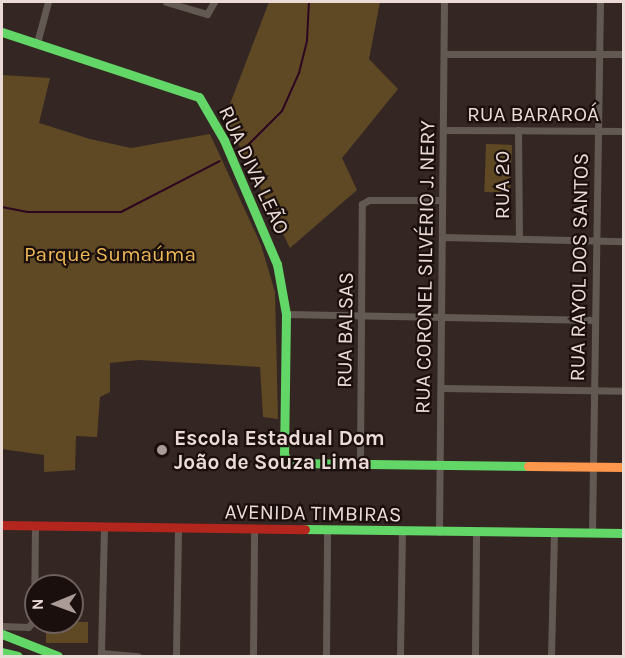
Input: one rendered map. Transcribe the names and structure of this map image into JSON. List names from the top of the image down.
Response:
{
  "streets": {
    "street": [
      "RUA BARAROÁ",
      "RUA DIVA LEÃO",
      "RUA 20",
      "RUA CORONEL SILVÉRIO J. NERY",
      "RUA RAYOL DOS SANTOS",
      "RUA BALSAS",
      "AVENIDA TIMBIRAS"
    ]
  },
  "crossings": [
    ["RUA BARAROÁ", "RUA 20"],
    ["RUA BARAROÁ", "RUA CORONEL SILVÉRIO J. NERY"],
    ["RUA BARAROÁ", "RUA RAYOL DOS SANTOS"],
    ["RUA DIVA LEÃO", "RUA BALSAS"],
    ["RUA CORONEL SILVÉRIO J. NERY", "RUA BALSAS"],
    ["RUA CORONEL SILVÉRIO J. NERY", "AVENIDA TIMBIRAS"],
    ["RUA RAYOL DOS SANTOS", "AVENIDA TIMBIRAS"]
  ],
  "parks": ["Parque Sumaúma"],
  "places": ["Escola Estadual Dom João de Souza Lima"],
  "north": "left"
}
